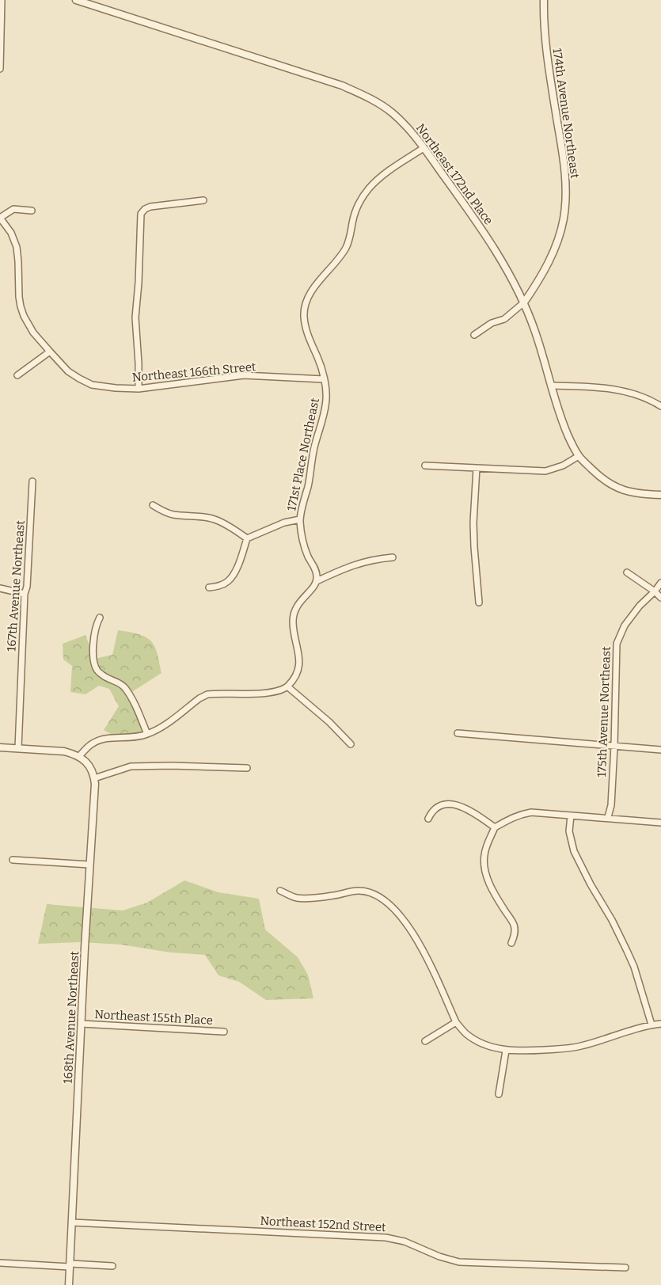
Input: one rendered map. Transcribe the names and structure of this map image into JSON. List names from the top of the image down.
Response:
{
  "streets": {
    "street": [
      "174th Avenue Northeast",
      "Northeast 172nd Place",
      "Northeast 166th Street",
      "171st Place Northeast",
      "167th Avenue Northeast",
      "175th Avenue Northeast",
      "168th Avenue Northeast",
      "Northeast 155th Place",
      "Northeast 152nd Street"
    ]
  },
  "crossings": [
    ["174th Avenue Northeast", "Northeast 172nd Place"],
    ["Northeast 172nd Place", "171st Place Northeast"],
    ["Northeast 166th Street", "171st Place Northeast"],
    ["168th Avenue Northeast", "Northeast 155th Place"],
    ["168th Avenue Northeast", "Northeast 152nd Street"]
  ]
}
